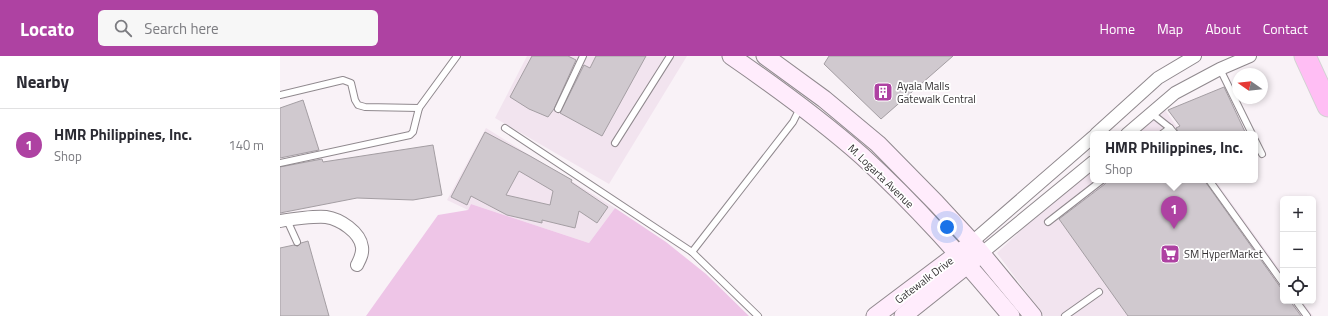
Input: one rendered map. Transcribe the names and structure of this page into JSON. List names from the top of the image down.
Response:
{
  "streets": {
    "main road": ["M. Logarta Avenue", "Gatewalk Drive"]
  },
  "crossings": [
    ["M. Logarta Avenue", "Gatewalk Drive"]
  ],
  "places": {
    "building": ["Ayala Malls Gatewalk Central"],
    "supermarket": ["SM HyperMarket"]
  },
  "north": "left",
  "page": {
    "header": "Locato",
    "search": "Search here",
    "nav": [
      "Home",
      "Map",
      "About",
      "Contact"
    ],
    "heading": "Nearby",
    "list": [
      {
        "mark": "1",
        "name": "HMR Philippines, Inc.",
        "note": "Shop",
        "value": "140 m"
      }
    ],
    "popup": ["HMR Philippines, Inc.", "Shop"],
    "map_buttons": ["+", "−"],
    "pins": "1"
  }
}
